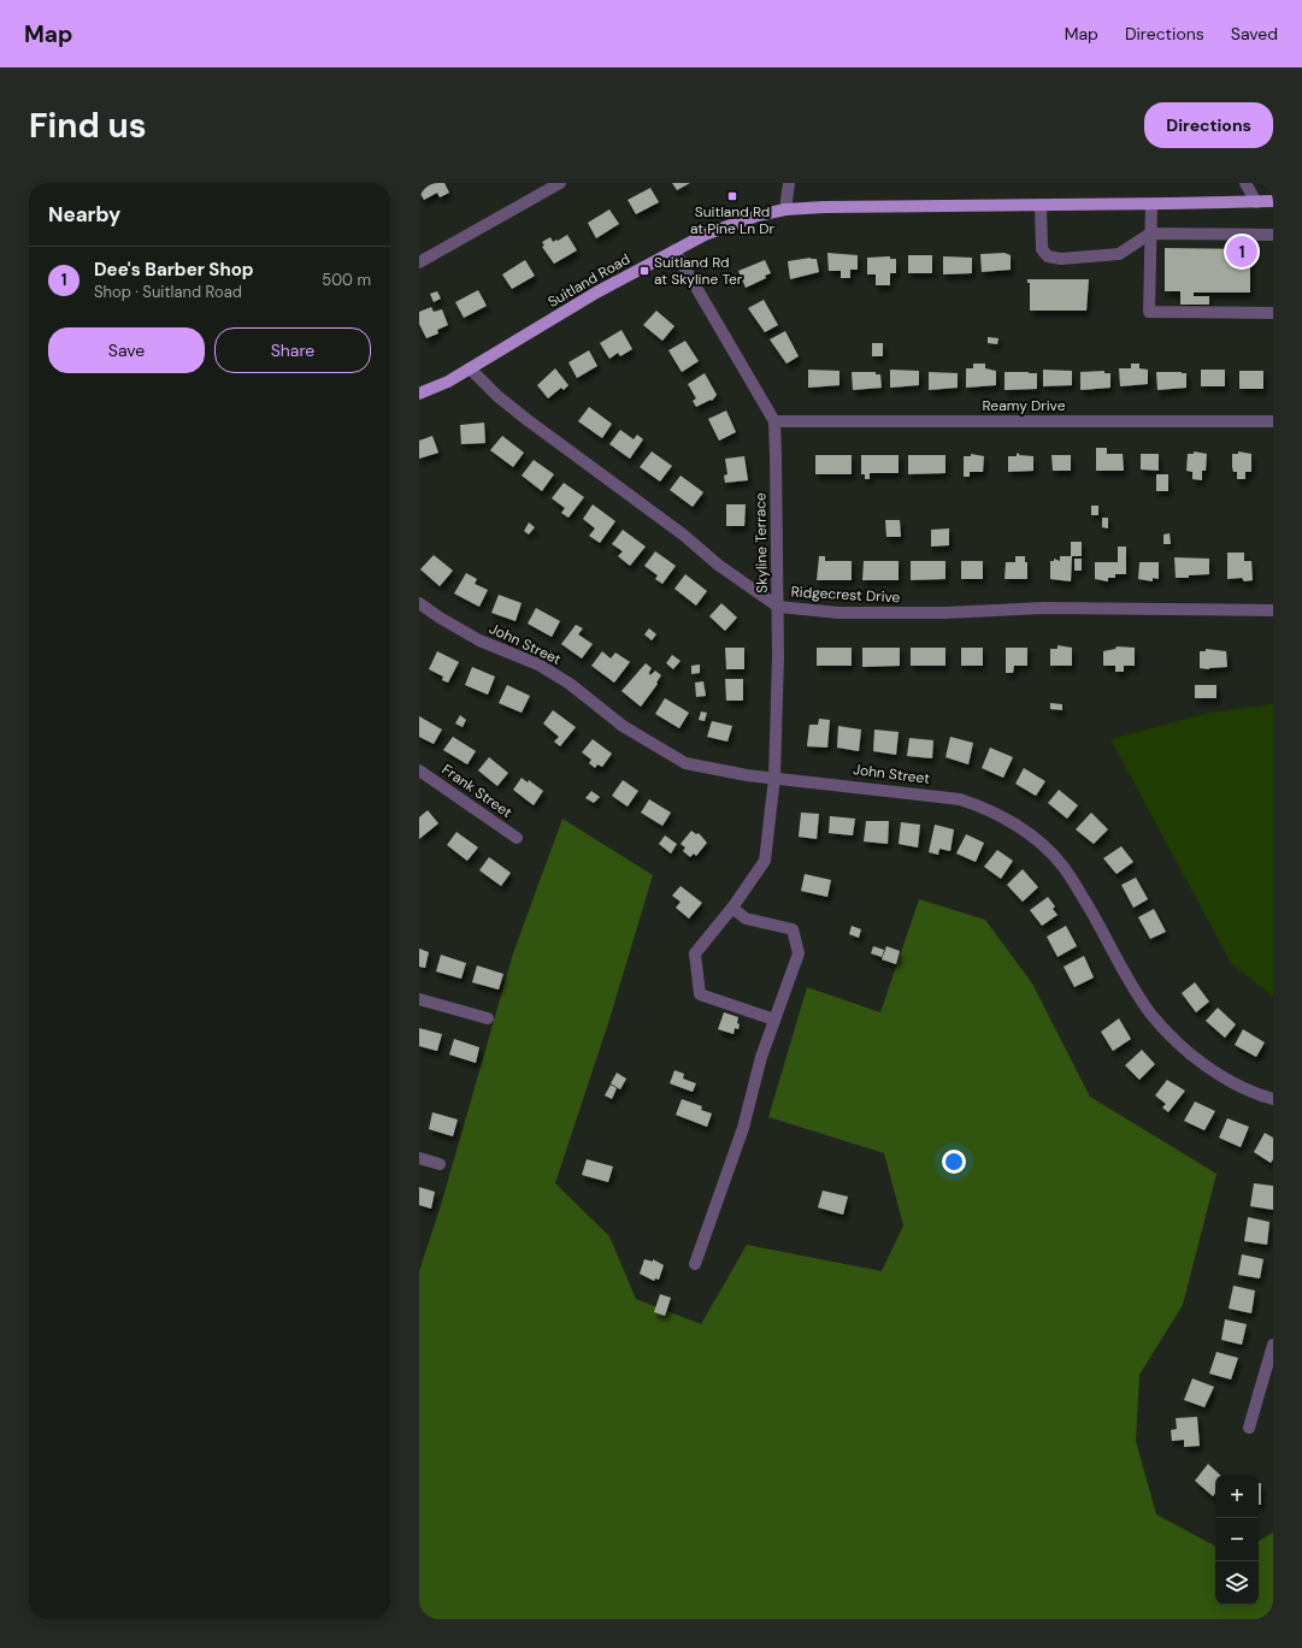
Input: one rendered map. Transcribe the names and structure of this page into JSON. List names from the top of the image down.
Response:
{
  "streets": {
    "main road": ["Suitland Road"],
    "street": [
      "Reamy Drive",
      "Skyline Terrace",
      "Ridgecrest Drive",
      "John Street",
      "Frank Street"
    ]
  },
  "crossings": [
    ["Suitland Road", "Skyline Terrace"],
    ["Suitland Road", "Ridgecrest Drive"],
    ["Reamy Drive", "Skyline Terrace"],
    ["Skyline Terrace", "Ridgecrest Drive"],
    ["Skyline Terrace", "John Street"]
  ],
  "places": {
    "transit": ["Suitland Rd at Pine Ln Dr", "Suitland Rd at Skyline Ter"]
  },
  "page": {
    "header": "Map",
    "nav": ["Map", "Directions", "Saved"],
    "buttons": [
      "Directions",
      ["Save", "Share"]
    ],
    "title": "Find us",
    "heading": "Nearby",
    "pins": "1",
    "list": [
      {
        "mark": "1",
        "name": "Dee's Barber Shop",
        "note": "Shop · Suitland Road",
        "value": "500 m"
      }
    ],
    "map_buttons": ["+", "−"]
  }
}
